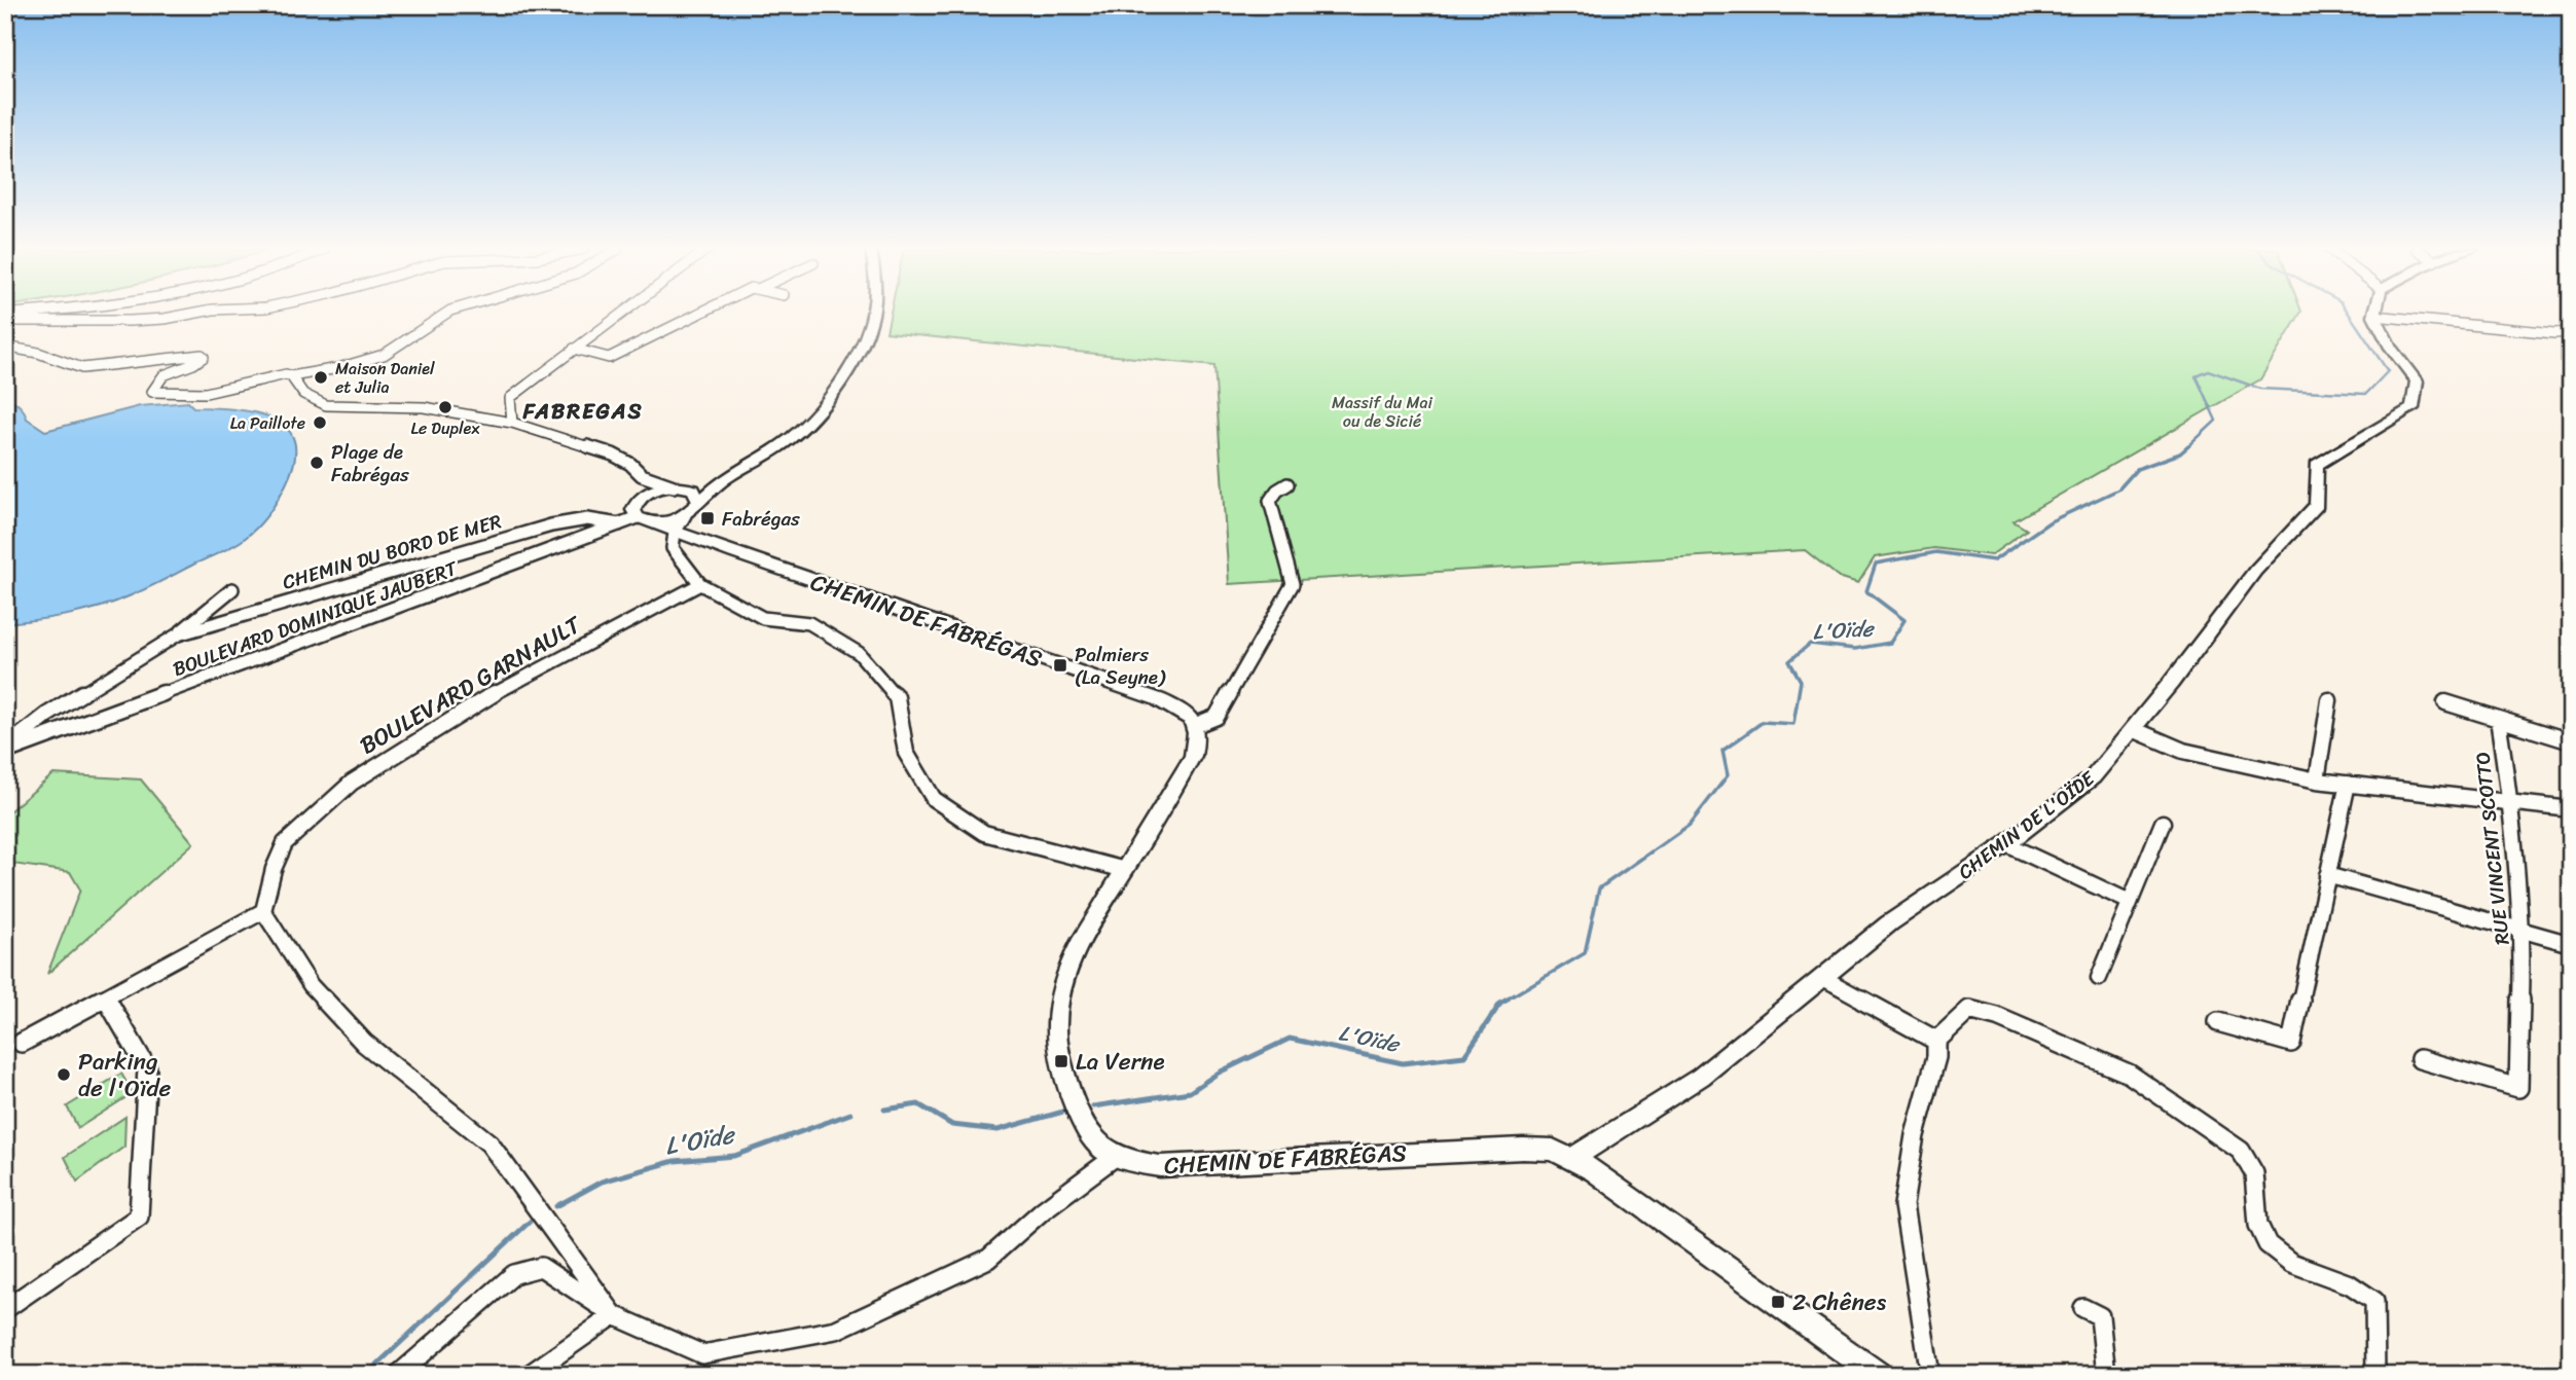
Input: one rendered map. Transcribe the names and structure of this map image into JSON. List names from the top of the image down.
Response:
{
  "streets": {
    "street": [
      "CHEMIN DU BORD DE MER",
      "BOULEVARD DOMINIQUE JAUBERT",
      "CHEMIN DE FABRÉGAS",
      "BOULEVARD GARNAULT",
      "CHEMIN DE L'OÏDE",
      "RUE VINCENT SCOTTO"
    ]
  },
  "crossings": [
    ["CHEMIN DU BORD DE MER", "BOULEVARD DOMINIQUE JAUBERT"],
    ["BOULEVARD DOMINIQUE JAUBERT", "CHEMIN DE FABRÉGAS"],
    ["CHEMIN DE FABRÉGAS", "CHEMIN DE L'OÏDE"]
  ],
  "districts": ["FABREGAS"],
  "water": ["L'Oïde"],
  "parks": ["Massif du Mai ou de Sicié"],
  "places": {
    "other": [
      "Maison Daniel et Julia",
      "Le Duplex",
      "La Paillote",
      "Plage de Fabrégas",
      "Parking de l'Oïde"
    ],
    "transit": [
      "Fabrégas",
      "Palmiers (La Seyne)",
      "La Verne",
      "2 Chênes"
    ]
  }
}
